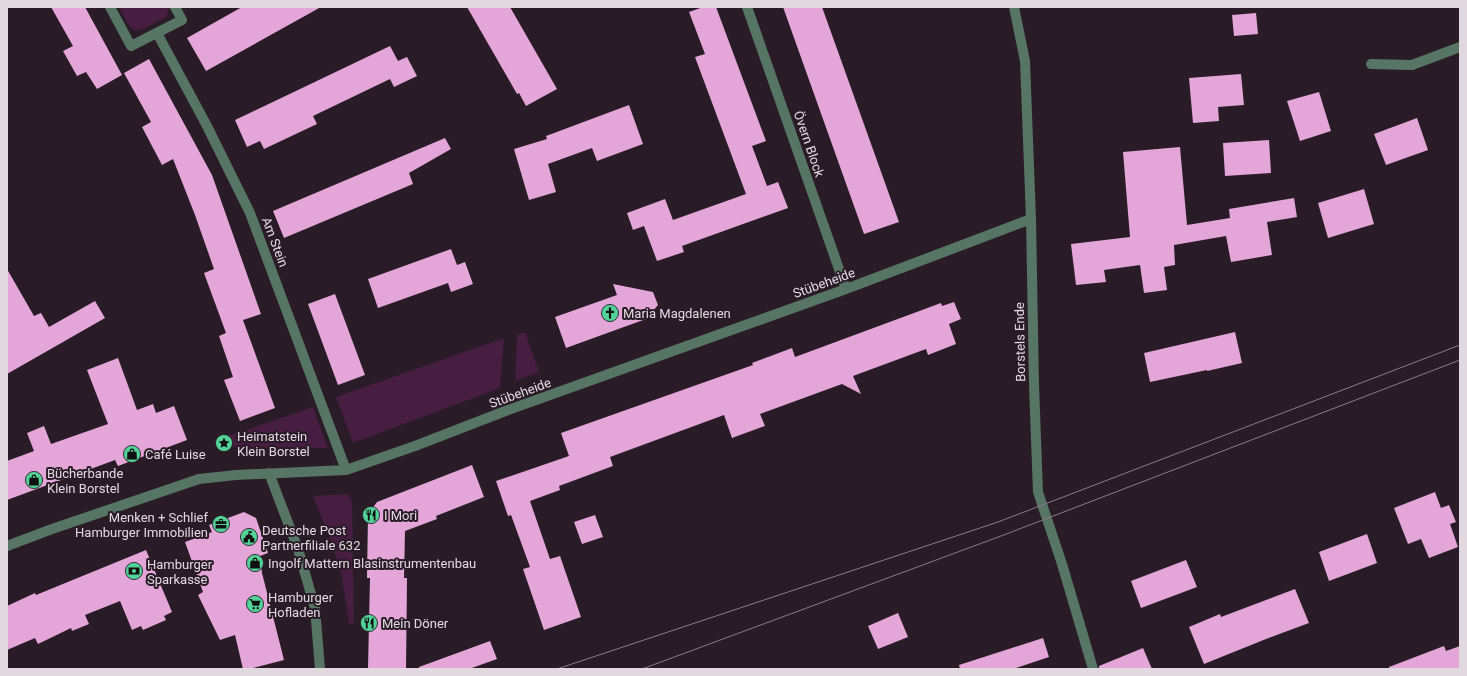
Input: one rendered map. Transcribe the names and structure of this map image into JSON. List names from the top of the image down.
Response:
{
  "streets": {
    "street": [
      "Övern Block",
      "Am Stein",
      "Stübeheide",
      "Borstels Ende"
    ]
  },
  "crossings": [
    ["Övern Block", "Stübeheide"],
    ["Am Stein", "Stübeheide"],
    ["Stübeheide", "Borstels Ende"]
  ],
  "places": {
    "church": ["Maria Magdalenen"],
    "place": ["Heimatstein Klein Borstel"],
    "shop": ["Café Luise", "Bücherbande Klein Borstel", "Ingolf Mattern Blasinstrumentenbau"],
    "restaurant": ["I Mori", "Mein Döner"],
    "office": ["Menken + Schlief Hamburger Immobilien"],
    "public building": ["Deutsche Post Partnerfiliale 632"],
    "bank": ["Hamburger Sparkasse"],
    "supermarket": ["Hamburger Hofladen"]
  }
}
